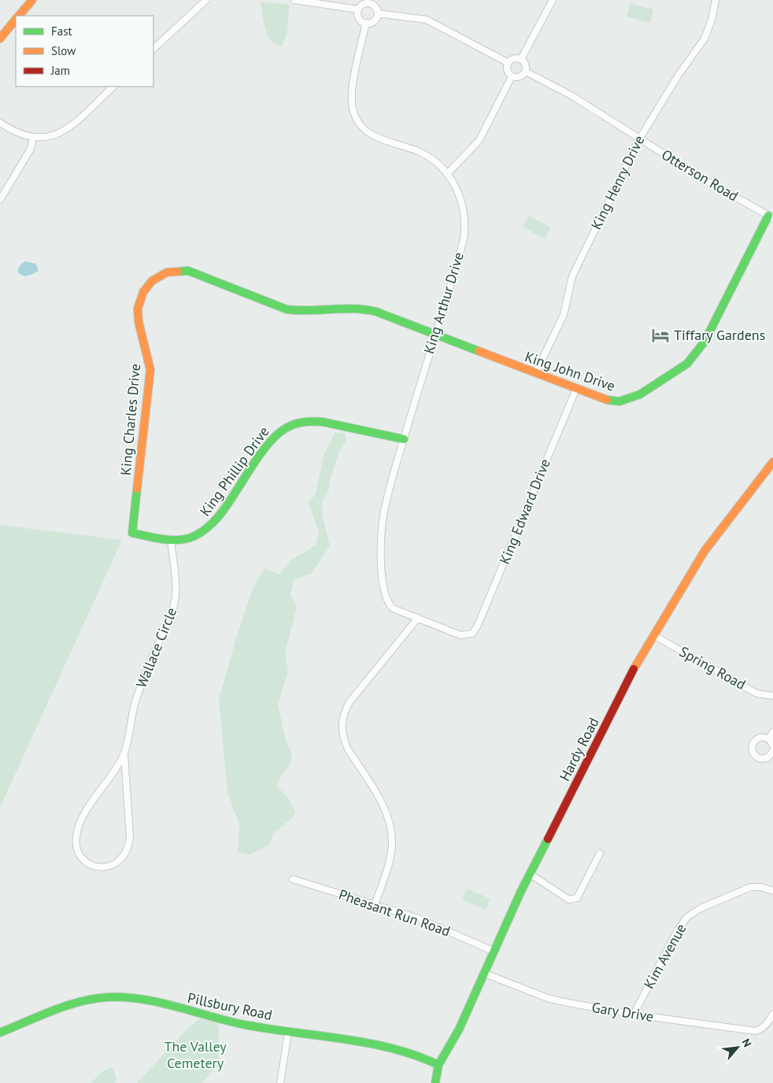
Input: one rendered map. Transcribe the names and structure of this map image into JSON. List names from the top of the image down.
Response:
{
  "streets": {
    "street": [
      "Otterson Road",
      "King Henry Drive",
      "King Arthur Drive",
      "King John Drive",
      "King Charles Drive",
      "King Phillip Drive",
      "King Edward Drive",
      "Wallace Circle",
      "Spring Road",
      "Hardy Road",
      "Pheasant Run Road",
      "Kim Avenue",
      "Pillsbury Road",
      "Gary Drive"
    ]
  },
  "crossings": [
    ["Otterson Road", "King Henry Drive"],
    ["Otterson Road", "King John Drive"],
    ["King Henry Drive", "King John Drive"],
    ["King Arthur Drive", "King John Drive"],
    ["King Arthur Drive", "King Charles Drive"],
    ["King Arthur Drive", "King Phillip Drive"],
    ["King Arthur Drive", "King Edward Drive"],
    ["King John Drive", "King Charles Drive"],
    ["King John Drive", "King Edward Drive"],
    ["King Charles Drive", "King Phillip Drive"],
    ["King Phillip Drive", "Wallace Circle"],
    ["Spring Road", "Hardy Road"],
    ["Hardy Road", "Pheasant Run Road"],
    ["Hardy Road", "Pillsbury Road"],
    ["Hardy Road", "Gary Drive"],
    ["Kim Avenue", "Gary Drive"]
  ],
  "parks": ["The Valley Cemetery"],
  "places": {
    "hotel": ["Tiffary Gardens"]
  },
  "legend": ["Fast", "Slow", "Jam"],
  "north": "top right"
}
